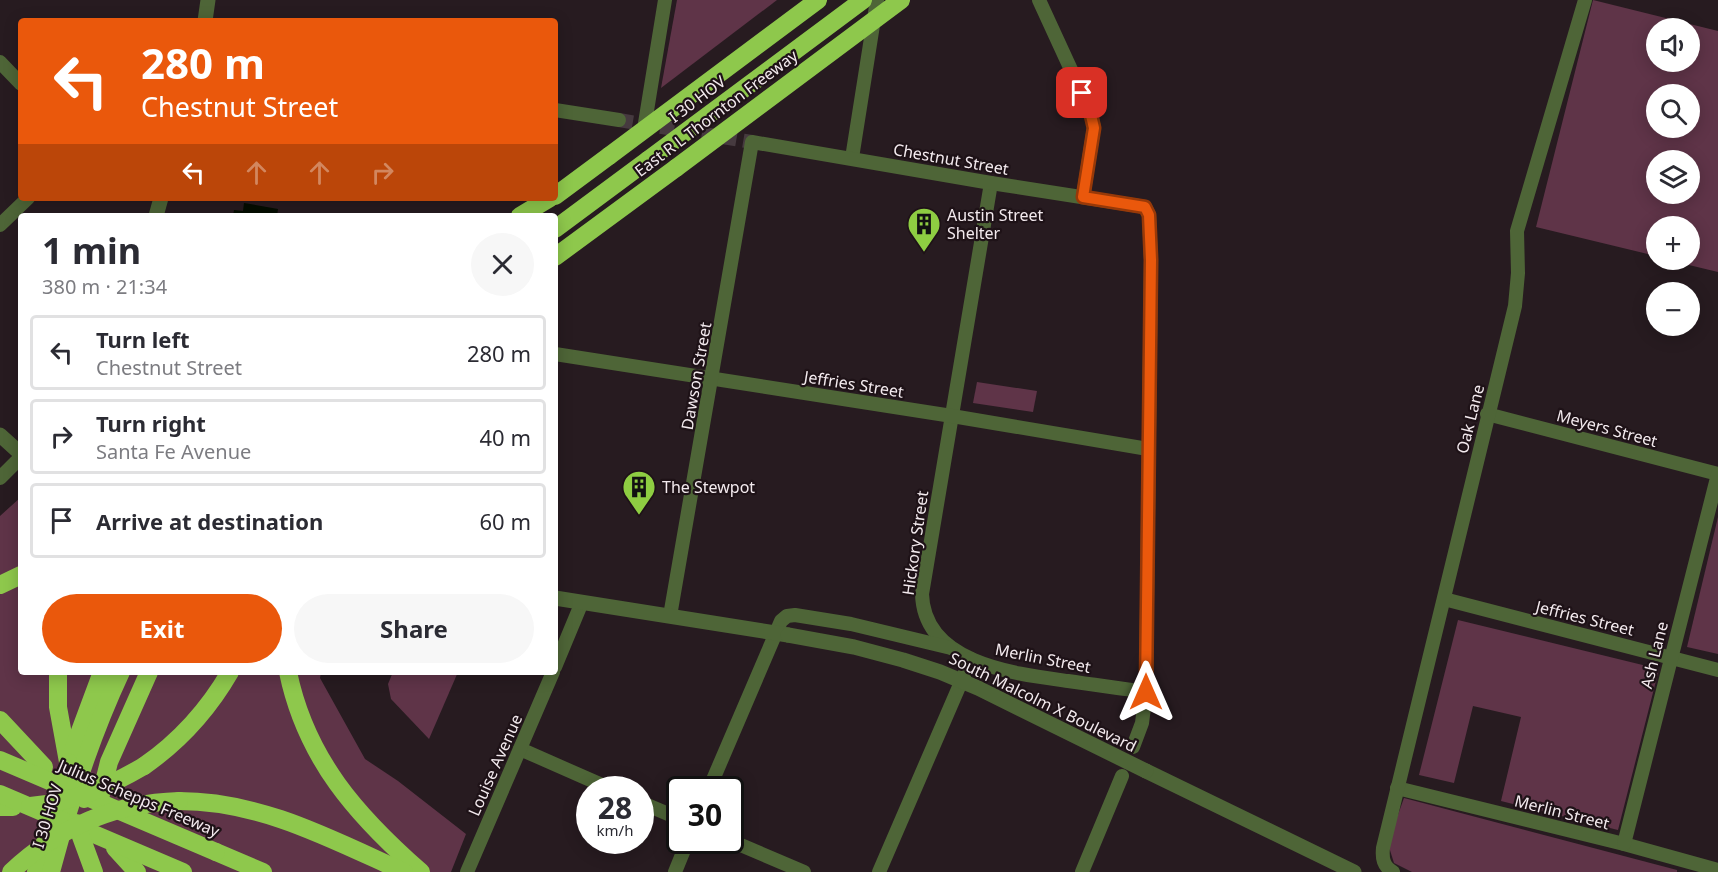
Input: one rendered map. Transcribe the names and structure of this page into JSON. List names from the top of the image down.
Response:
{
  "streets": {
    "highway": ["I 30 HOV", "East R L Thornton Freeway", "Julius Schepps Freeway"],
    "street": [
      "Chestnut Street",
      "Dawson Street",
      "Jeffries Street",
      "Oak Lane",
      "Meyers Street",
      "Hickory Street",
      "Ash Lane",
      "Merlin Street",
      "South Malcolm X Boulevard",
      "Louise Avenue"
    ]
  },
  "crossings": [
    ["Chestnut Street", "Dawson Street"],
    ["Chestnut Street", "Jeffries Street"],
    ["Chestnut Street", "Hickory Street"],
    ["Dawson Street", "Jeffries Street"],
    ["Dawson Street", "South Malcolm X Boulevard"],
    ["Jeffries Street", "Oak Lane"],
    ["Jeffries Street", "Hickory Street"],
    ["Jeffries Street", "Ash Lane"],
    ["Oak Lane", "Meyers Street"],
    ["Oak Lane", "Merlin Street"],
    ["Meyers Street", "Ash Lane"],
    ["Hickory Street", "Merlin Street"],
    ["Ash Lane", "Merlin Street"]
  ],
  "places": {
    "building": ["Austin Street Shelter", "The Stewpot"]
  },
  "page": {
    "map_buttons": ["+", "−"],
    "turn": ["280 m", "Chestnut Street"],
    "heading": ["1 min", "380 m · 21:34"],
    "list": [
      {
        "name": "Turn left",
        "note": "Chestnut Street",
        "value": "280 m"
      },
      {
        "name": "Turn right",
        "note": "Santa Fe Avenue",
        "value": "40 m"
      },
      {
        "name": "Arrive at destination",
        "value": "60 m"
      }
    ],
    "buttons": ["Exit", "Share"],
    "speed": "28 km/h",
    "limit": "30"
  }
}
